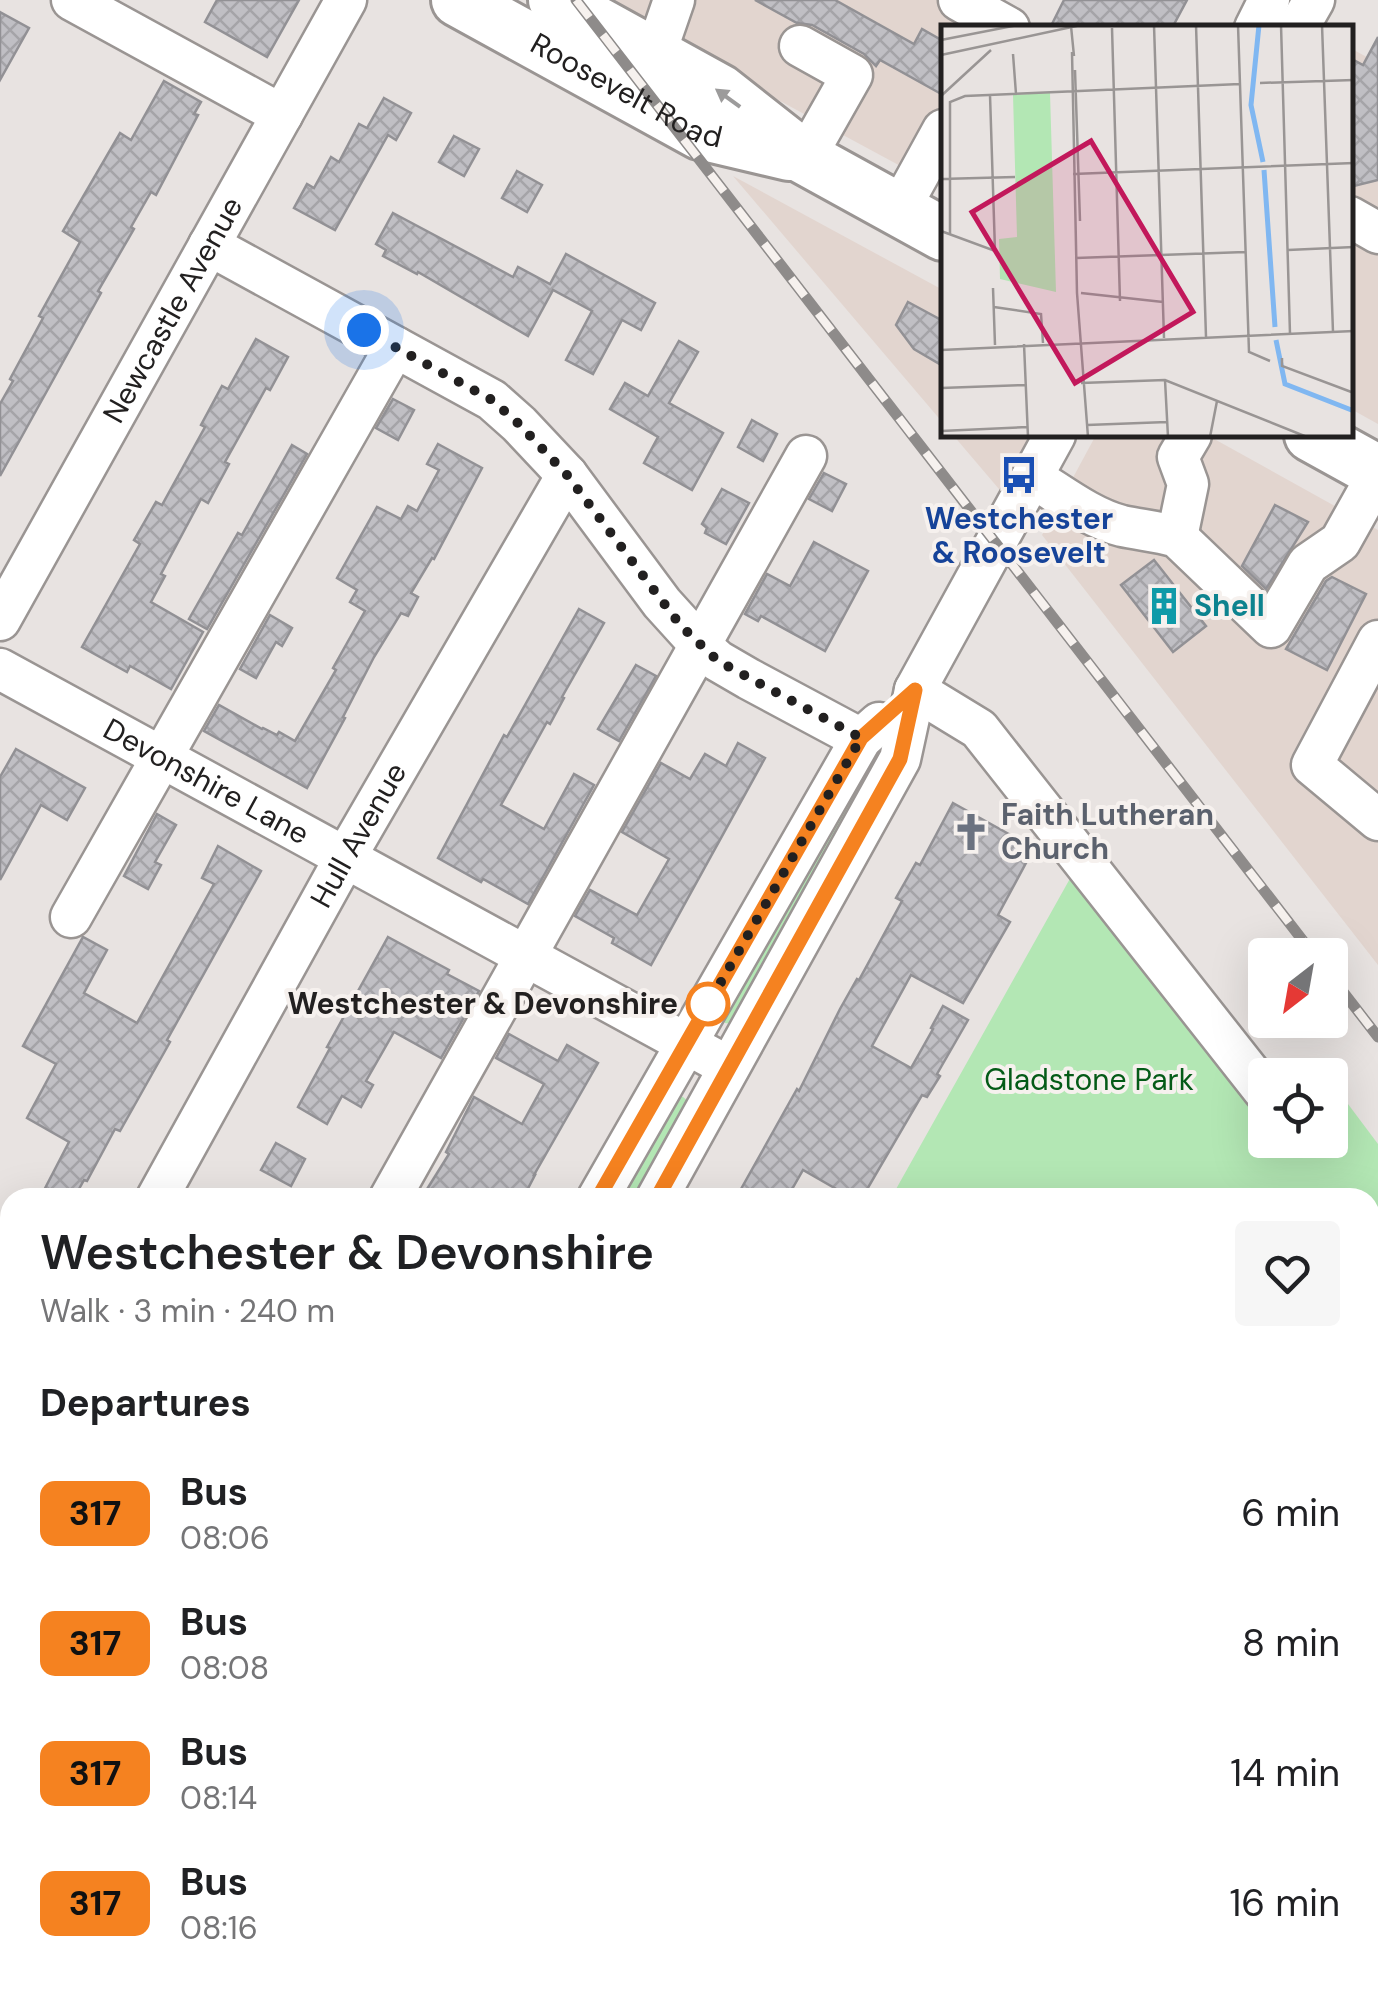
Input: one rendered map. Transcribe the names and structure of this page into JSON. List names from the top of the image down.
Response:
{
  "streets": {
    "main road": ["Roosevelt Road"],
    "street": ["Newcastle Avenue", "Devonshire Lane", "Hull Avenue"]
  },
  "crossings": [
    ["Devonshire Lane", "Hull Avenue"]
  ],
  "parks": ["Gladstone Park"],
  "places": {
    "bus stop": ["Westchester & Roosevelt"],
    "building": ["Shell"],
    "church": ["Faith Lutheran Church"],
    "other": ["Westchester & Devonshire"]
  },
  "lines": ["bus line 317"],
  "north": "bottom left",
  "page": {
    "heading": [
      ["Westchester & Devonshire", "Walk · 3 min · 240 m"],
      "Departures"
    ],
    "list": [
      {
        "mark": "317",
        "name": "Bus",
        "note": "08:06",
        "value": "6 min"
      },
      {
        "mark": "317",
        "name": "Bus",
        "note": "08:08",
        "value": "8 min"
      },
      {
        "mark": "317",
        "name": "Bus",
        "note": "08:14",
        "value": "14 min"
      },
      {
        "mark": "317",
        "name": "Bus",
        "note": "08:16",
        "value": "16 min"
      }
    ]
  }
}
